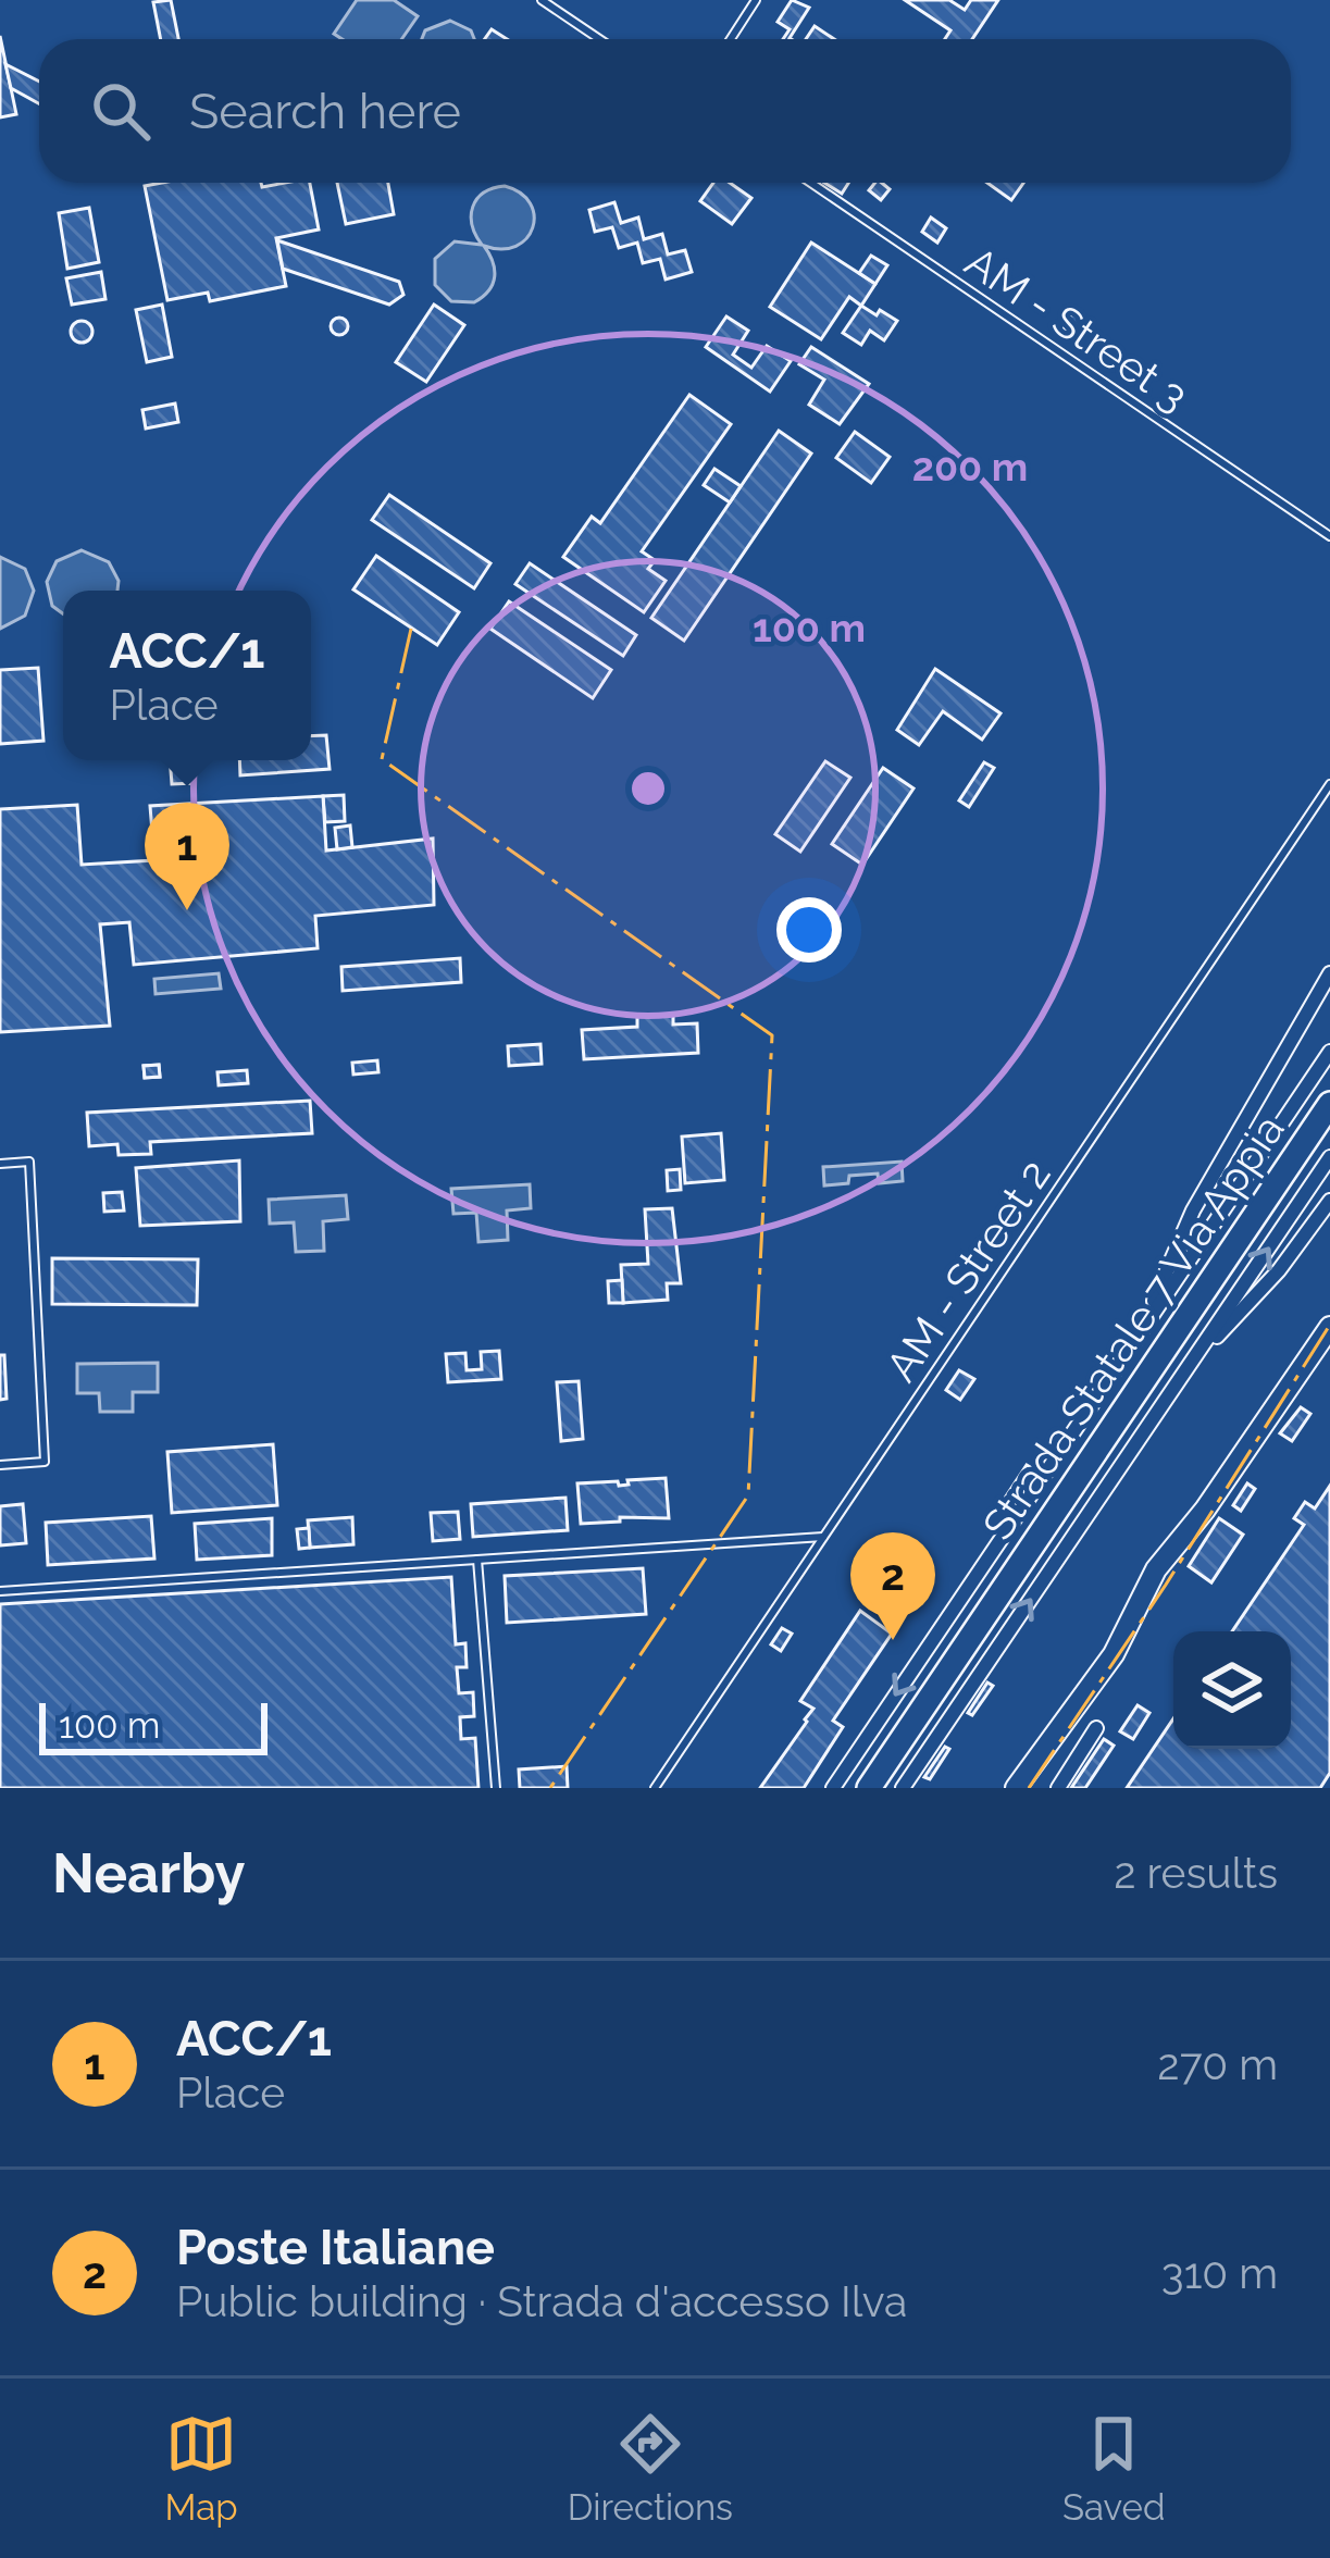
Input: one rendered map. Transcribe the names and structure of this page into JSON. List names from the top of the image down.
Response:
{
  "streets": {
    "main road": ["Strada Statale 7 Via Appia"],
    "lane": ["AM - Street 3", "AM - Street 2"]
  },
  "scale_bar": "100 m",
  "page": {
    "search": "Search here",
    "popup": ["ACC/1", "Place"],
    "pins": ["1", "2"],
    "scale": "100 m",
    "heading": ["Nearby", "2 results"],
    "list": [
      {
        "mark": "1",
        "name": "ACC/1",
        "note": "Place",
        "value": "270 m"
      },
      {
        "mark": "2",
        "name": "Poste Italiane",
        "note": "Public building · Strada d'accesso Ilva",
        "value": "310 m"
      }
    ],
    "nav": ["Map", "Directions", "Saved"]
  },
  "rings": ["200 m", "100 m"]
}
